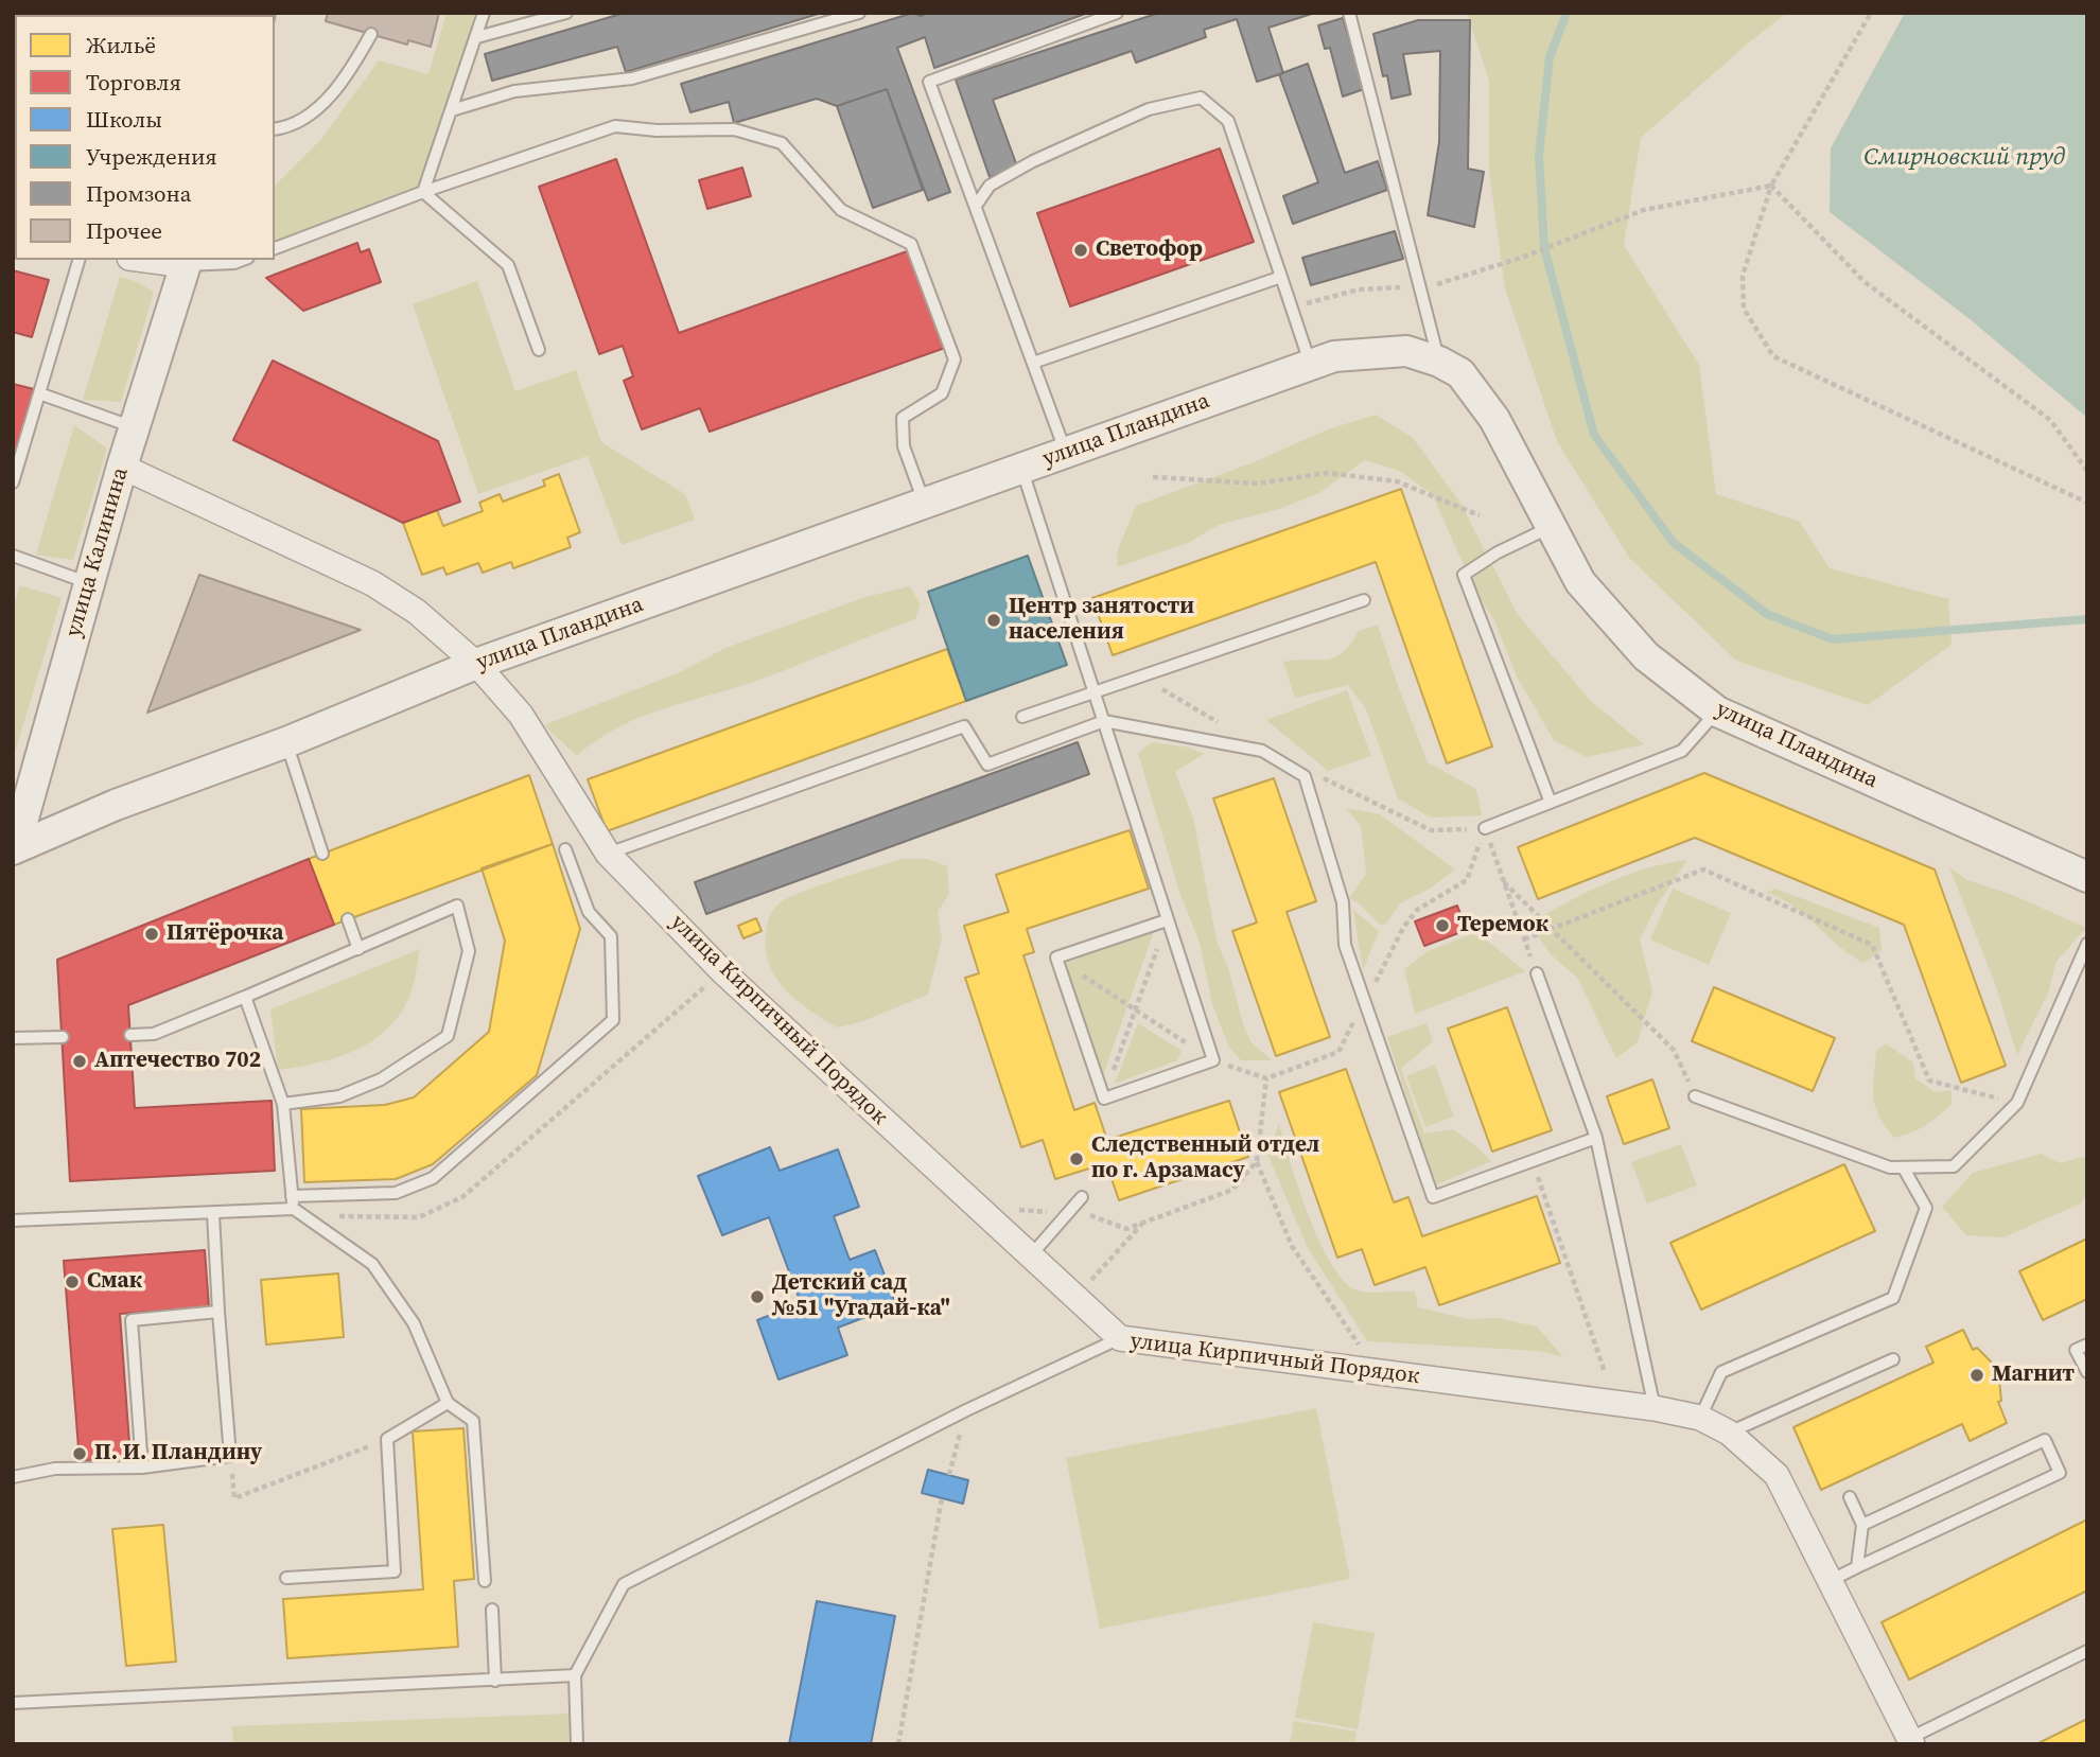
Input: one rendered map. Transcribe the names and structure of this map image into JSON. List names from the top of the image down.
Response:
{
  "streets": {
    "street": ["улица Пландина", "улица Калинина", "улица Кирпичный Порядок"]
  },
  "crossings": [
    ["улица Пландина", "улица Калинина"],
    ["улица Пландина", "улица Кирпичный Порядок"],
    ["улица Калинина", "улица Кирпичный Порядок"]
  ],
  "water": ["Смирновский пруд"],
  "places": [
    "Светофор",
    "Центр занятости населения",
    "Теремок",
    "Пятёрочка",
    "Аптечество 702",
    "Следственный отдел по г. Арзамасу",
    "Смак",
    "Детский сад №51 \"Угадай-ка\"",
    "Магнит",
    "П. И. Пландину"
  ],
  "legend": [
    "Жильё",
    "Торговля",
    "Школы",
    "Учреждения",
    "Промзона",
    "Прочее"
  ]
}
